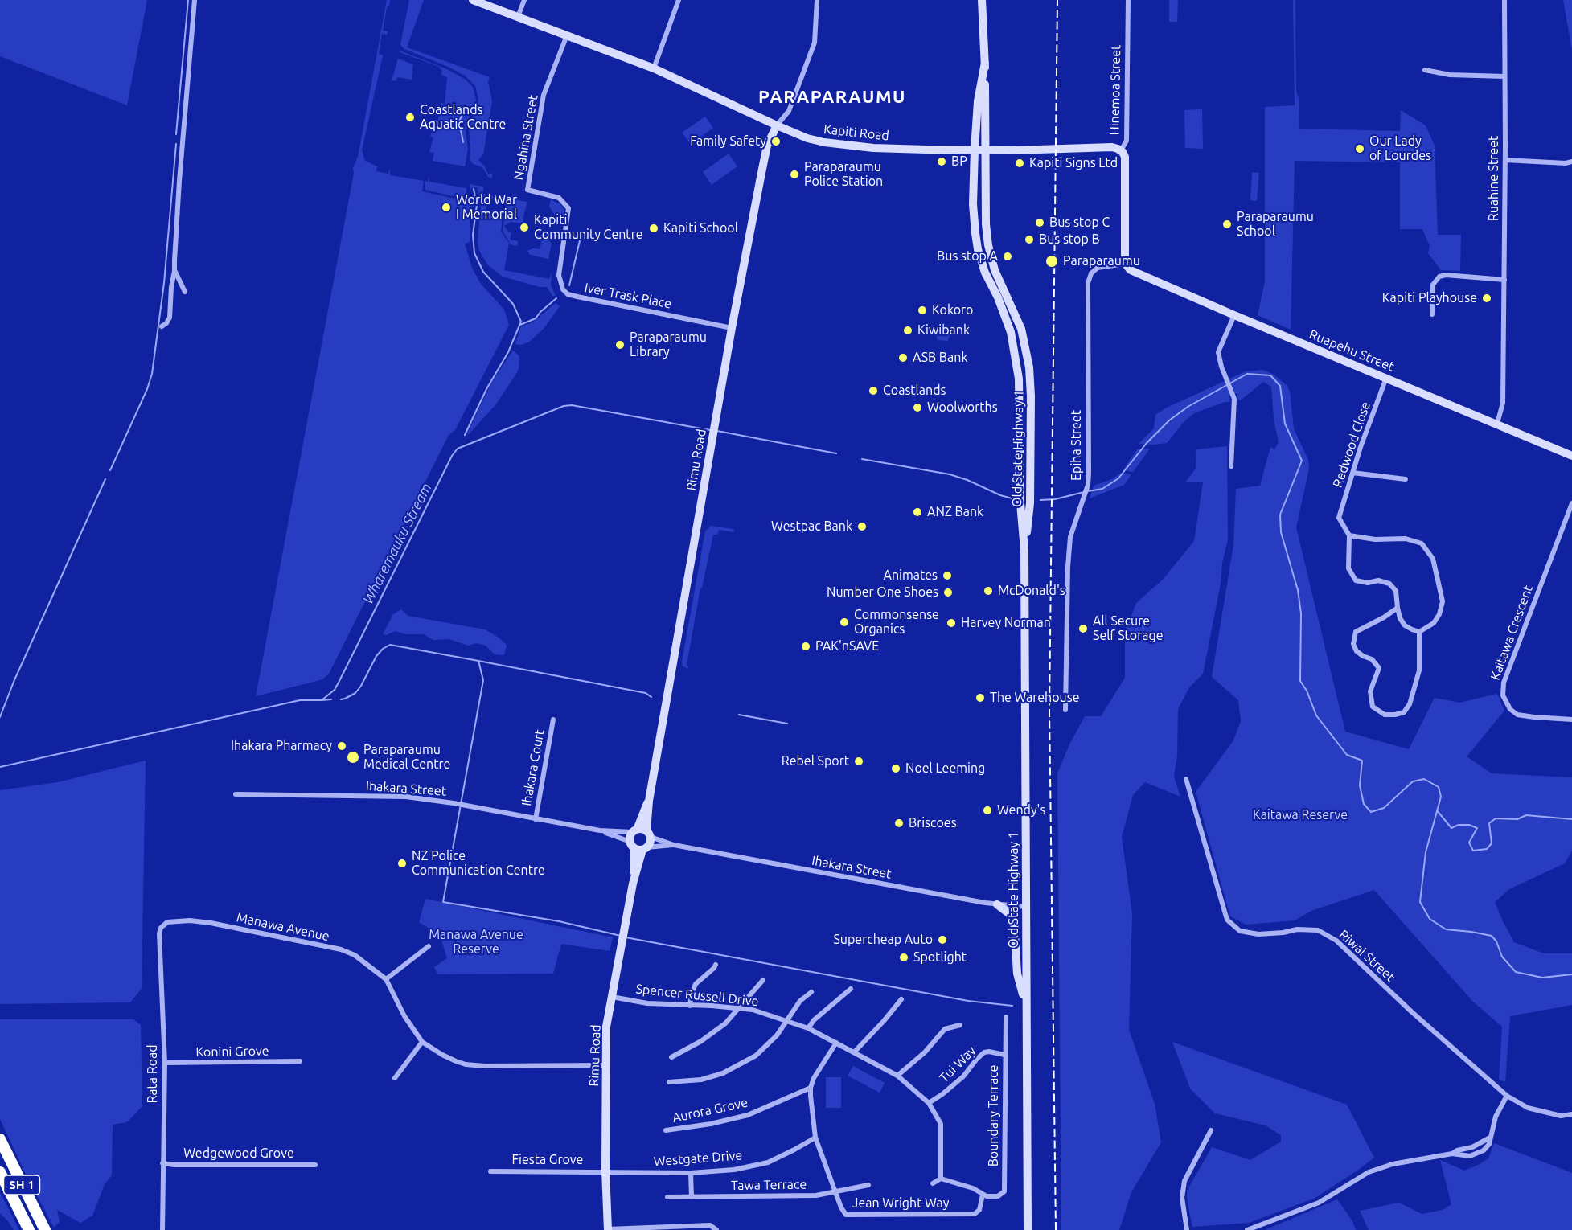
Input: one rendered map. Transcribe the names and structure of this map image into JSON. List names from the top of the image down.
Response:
{
  "streets": {
    "highway": ["SH 1"],
    "main road": [
      "Hinemoa Street",
      "Kapiti Road",
      "Ruapehu Street",
      "Old State Highway 1",
      "Rimu Road"
    ],
    "street": [
      "Ngahina Street",
      "Ruahine Street",
      "Iver Trask Place",
      "Redwood Close",
      "Epiha Street",
      "Kaitawa Crescent",
      "Ihakara Court",
      "Ihakara Street",
      "Manawa Avenue",
      "Riwai Street",
      "Spencer Russell Drive",
      "Konini Grove",
      "Tui Way",
      "Rata Road",
      "Aurora Grove",
      "Boundary Terrace",
      "Wedgewood Grove",
      "Westgate Drive",
      "Fiesta Grove",
      "Tawa Terrace",
      "Jean Wright Way"
    ]
  },
  "crossings": [
    ["Hinemoa Street", "Kapiti Road"],
    ["Hinemoa Street", "Ruapehu Street"],
    ["Hinemoa Street", "Epiha Street"],
    ["Kapiti Road", "Ngahina Street"],
    ["Kapiti Road", "Old State Highway 1"],
    ["Kapiti Road", "Rimu Road"],
    ["Ngahina Street", "Iver Trask Place"],
    ["Ruahine Street", "Ruapehu Street"],
    ["Iver Trask Place", "Rimu Road"],
    ["Ruapehu Street", "Redwood Close"],
    ["Ruapehu Street", "Epiha Street"],
    ["Old State Highway 1", "Ihakara Street"],
    ["Rimu Road", "Ihakara Street"],
    ["Rimu Road", "Manawa Avenue"],
    ["Rimu Road", "Spencer Russell Drive"],
    ["Rimu Road", "Westgate Drive"],
    ["Rimu Road", "Fiesta Grove"],
    ["Ihakara Court", "Ihakara Street"],
    ["Manawa Avenue", "Rata Road"],
    ["Spencer Russell Drive", "Tui Way"],
    ["Konini Grove", "Rata Road"],
    ["Tui Way", "Boundary Terrace"],
    ["Rata Road", "Wedgewood Grove"],
    ["Aurora Grove", "Jean Wright Way"],
    ["Boundary Terrace", "Jean Wright Way"],
    ["Westgate Drive", "Fiesta Grove"],
    ["Westgate Drive", "Jean Wright Way"],
    ["Tawa Terrace", "Jean Wright Way"]
  ],
  "districts": ["PARAPARAUMU"],
  "water": ["Wharemauku Stream"],
  "parks": ["Kaitawa Reserve", "Manawa Avenue Reserve"],
  "places": [
    "Coastlands Aquatic Centre",
    "Family Safety",
    "Our Lady of Lourdes",
    "BP",
    "Kapiti Signs Ltd",
    "Paraparaumu Police Station",
    "World War I Memorial",
    "Bus stop C",
    "Paraparaumu School",
    "Kapiti Community Centre",
    "Kapiti School",
    "Bus stop B",
    "Bus stop A",
    "Paraparaumu",
    "Kāpiti Playhouse",
    "Kokoro",
    "Kiwibank",
    "Paraparaumu Library",
    "ASB Bank",
    "Coastlands",
    "Woolworths",
    "ANZ Bank",
    "Westpac Bank",
    "Animates",
    "McDonald's",
    "Number One Shoes",
    "Commonsense Organics",
    "Harvey Norman",
    "All Secure Self Storage",
    "PAK'nSAVE",
    "The Warehouse",
    "Ihakara Pharmacy",
    "Paraparaumu Medical Centre",
    "Rebel Sport",
    "Noel Leeming",
    "Wendy's",
    "Briscoes",
    "NZ Police Communication Centre",
    "Supercheap Auto",
    "Spotlight"
  ]
}
